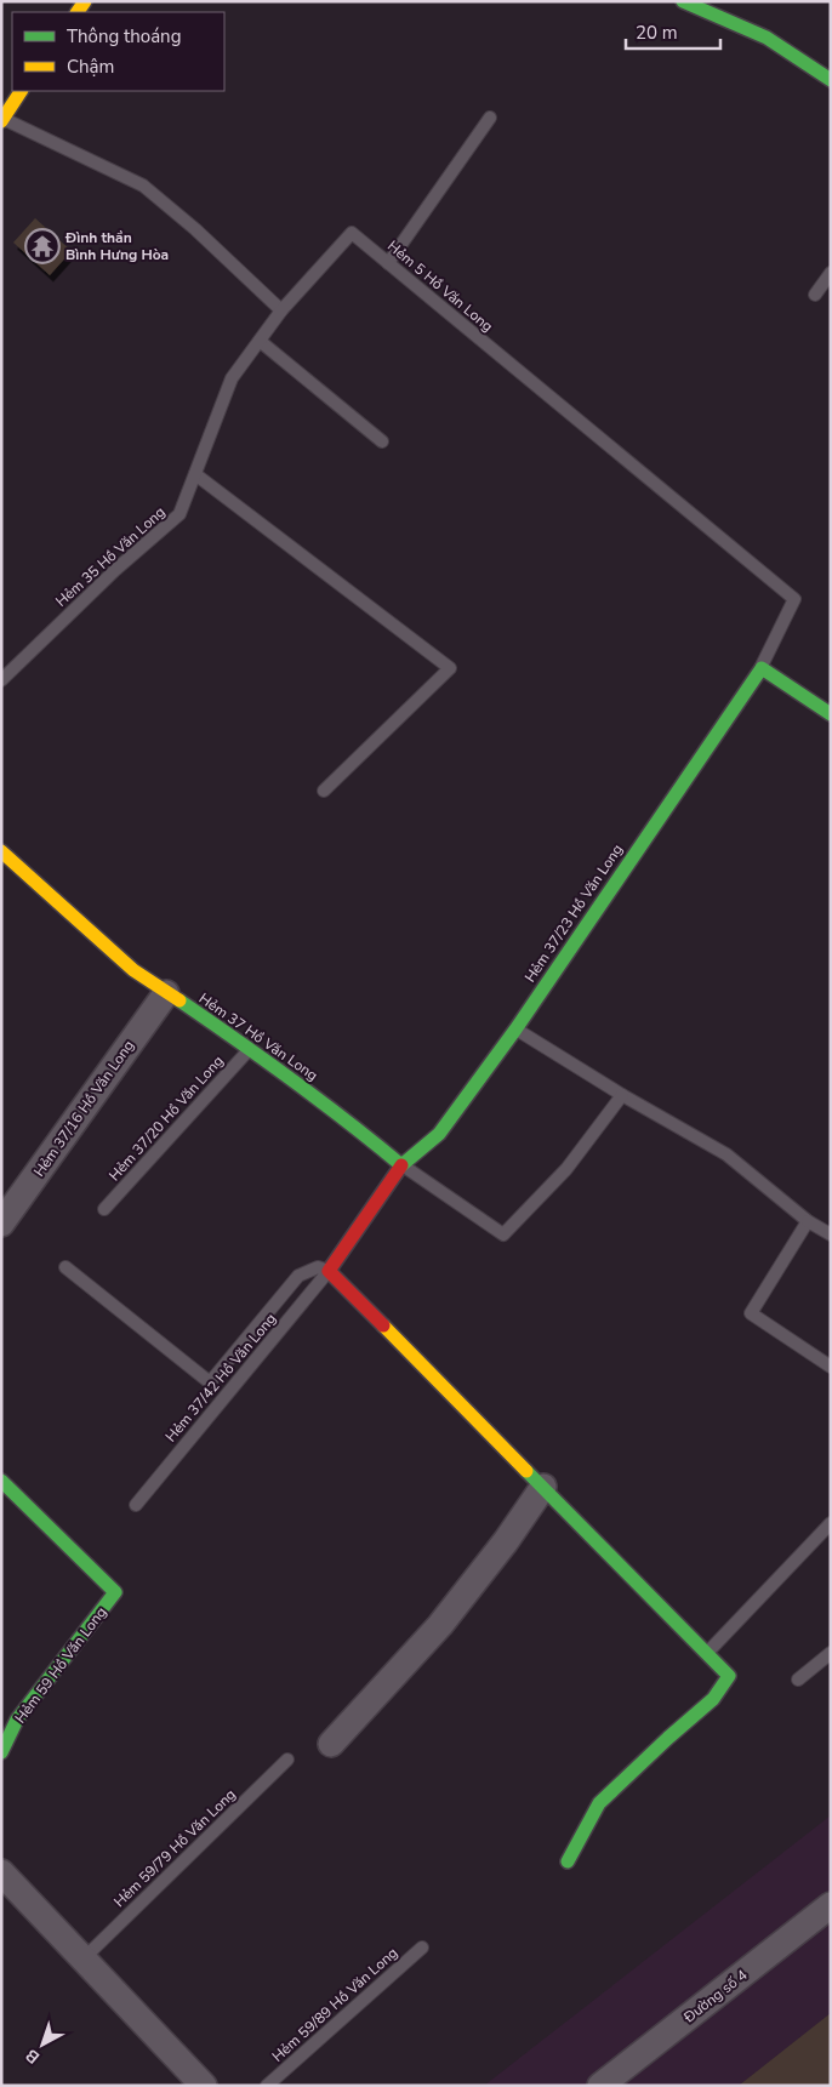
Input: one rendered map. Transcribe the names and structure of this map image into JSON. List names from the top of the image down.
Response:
{
  "streets": {
    "street": [
      "Hẻm 37/23 Hồ Văn Long",
      "Hẻm 37 Hồ Văn Long",
      "Hẻm 37/16 Hồ Văn Long",
      "Hẻm 59 Hồ Văn Long",
      "Đường số 4"
    ],
    "lane": [
      "Hẻm 5 Hồ Văn Long",
      "Hẻm 35 Hồ Văn Long",
      "Hẻm 37/20 Hồ Văn Long",
      "Hẻm 37/42 Hồ Văn Long",
      "Hẻm 59/79 Hồ Văn Long",
      "Hẻm 59/89 Hồ Văn Long"
    ]
  },
  "crossings": [
    ["Hẻm 5 Hồ Văn Long", "Hẻm 35 Hồ Văn Long"],
    ["Hẻm 5 Hồ Văn Long", "Hẻm 37/23 Hồ Văn Long"],
    ["Hẻm 37/23 Hồ Văn Long", "Hẻm 37 Hồ Văn Long"],
    ["Hẻm 37 Hồ Văn Long", "Hẻm 37/16 Hồ Văn Long"],
    ["Hẻm 37 Hồ Văn Long", "Hẻm 37/20 Hồ Văn Long"]
  ],
  "places": {
    "temple": ["Đình thần Bình Hưng Hòa"]
  },
  "legend": ["Thông thoáng", "Chậm"],
  "scale_bar": "20 m",
  "north": "bottom left"
}
